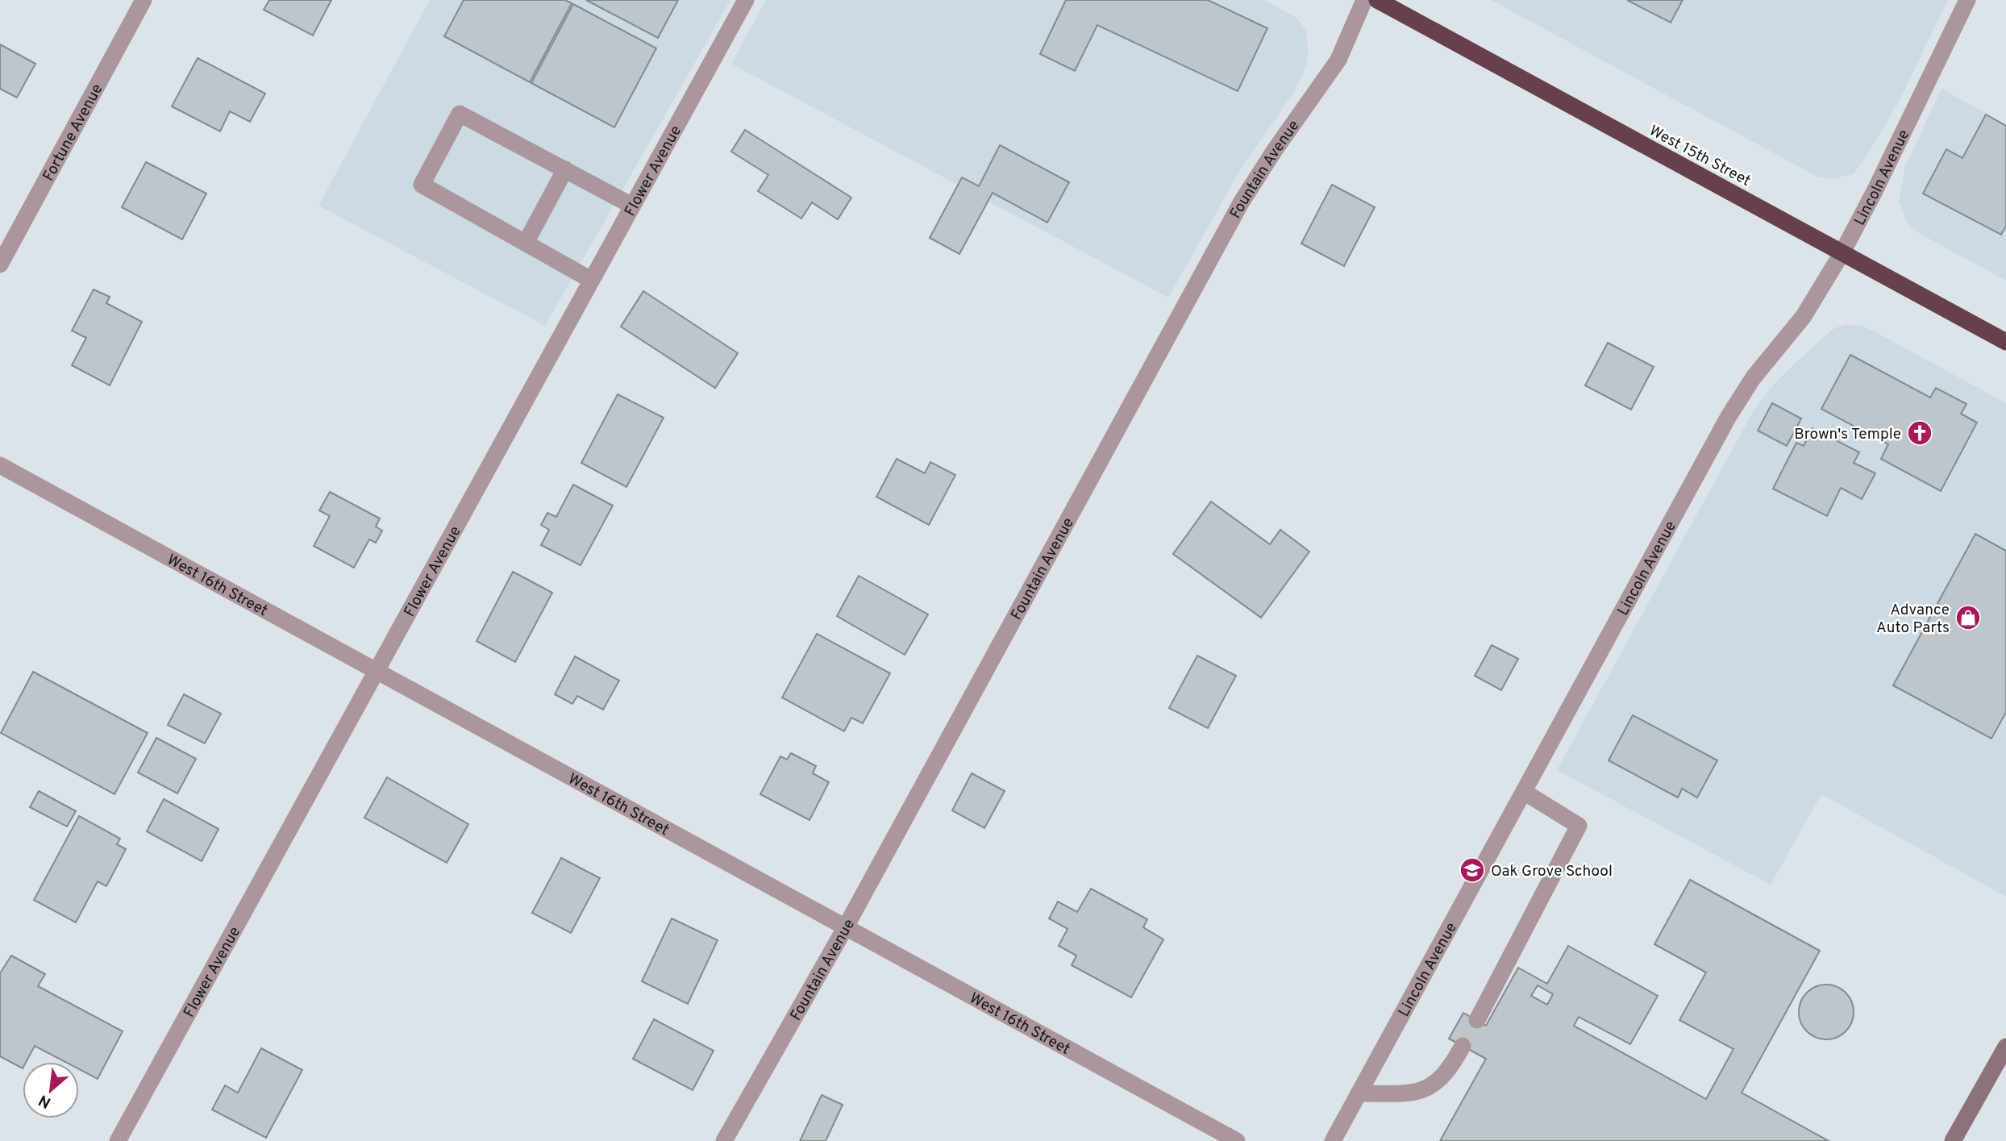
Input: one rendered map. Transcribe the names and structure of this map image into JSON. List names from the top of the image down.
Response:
{
  "streets": {
    "highway": ["West 15th Street"],
    "street": [
      "Fortune Avenue",
      "Fountain Avenue",
      "Flower Avenue",
      "Lincoln Avenue",
      "West 16th Street"
    ]
  },
  "crossings": [
    ["West 15th Street", "Lincoln Avenue"],
    ["Fountain Avenue", "West 16th Street"],
    ["Flower Avenue", "West 16th Street"]
  ],
  "places": {
    "church": ["Brown's Temple"],
    "shop": ["Advance Auto Parts"],
    "school or university": ["Oak Grove School"]
  },
  "north": "bottom left"
}
